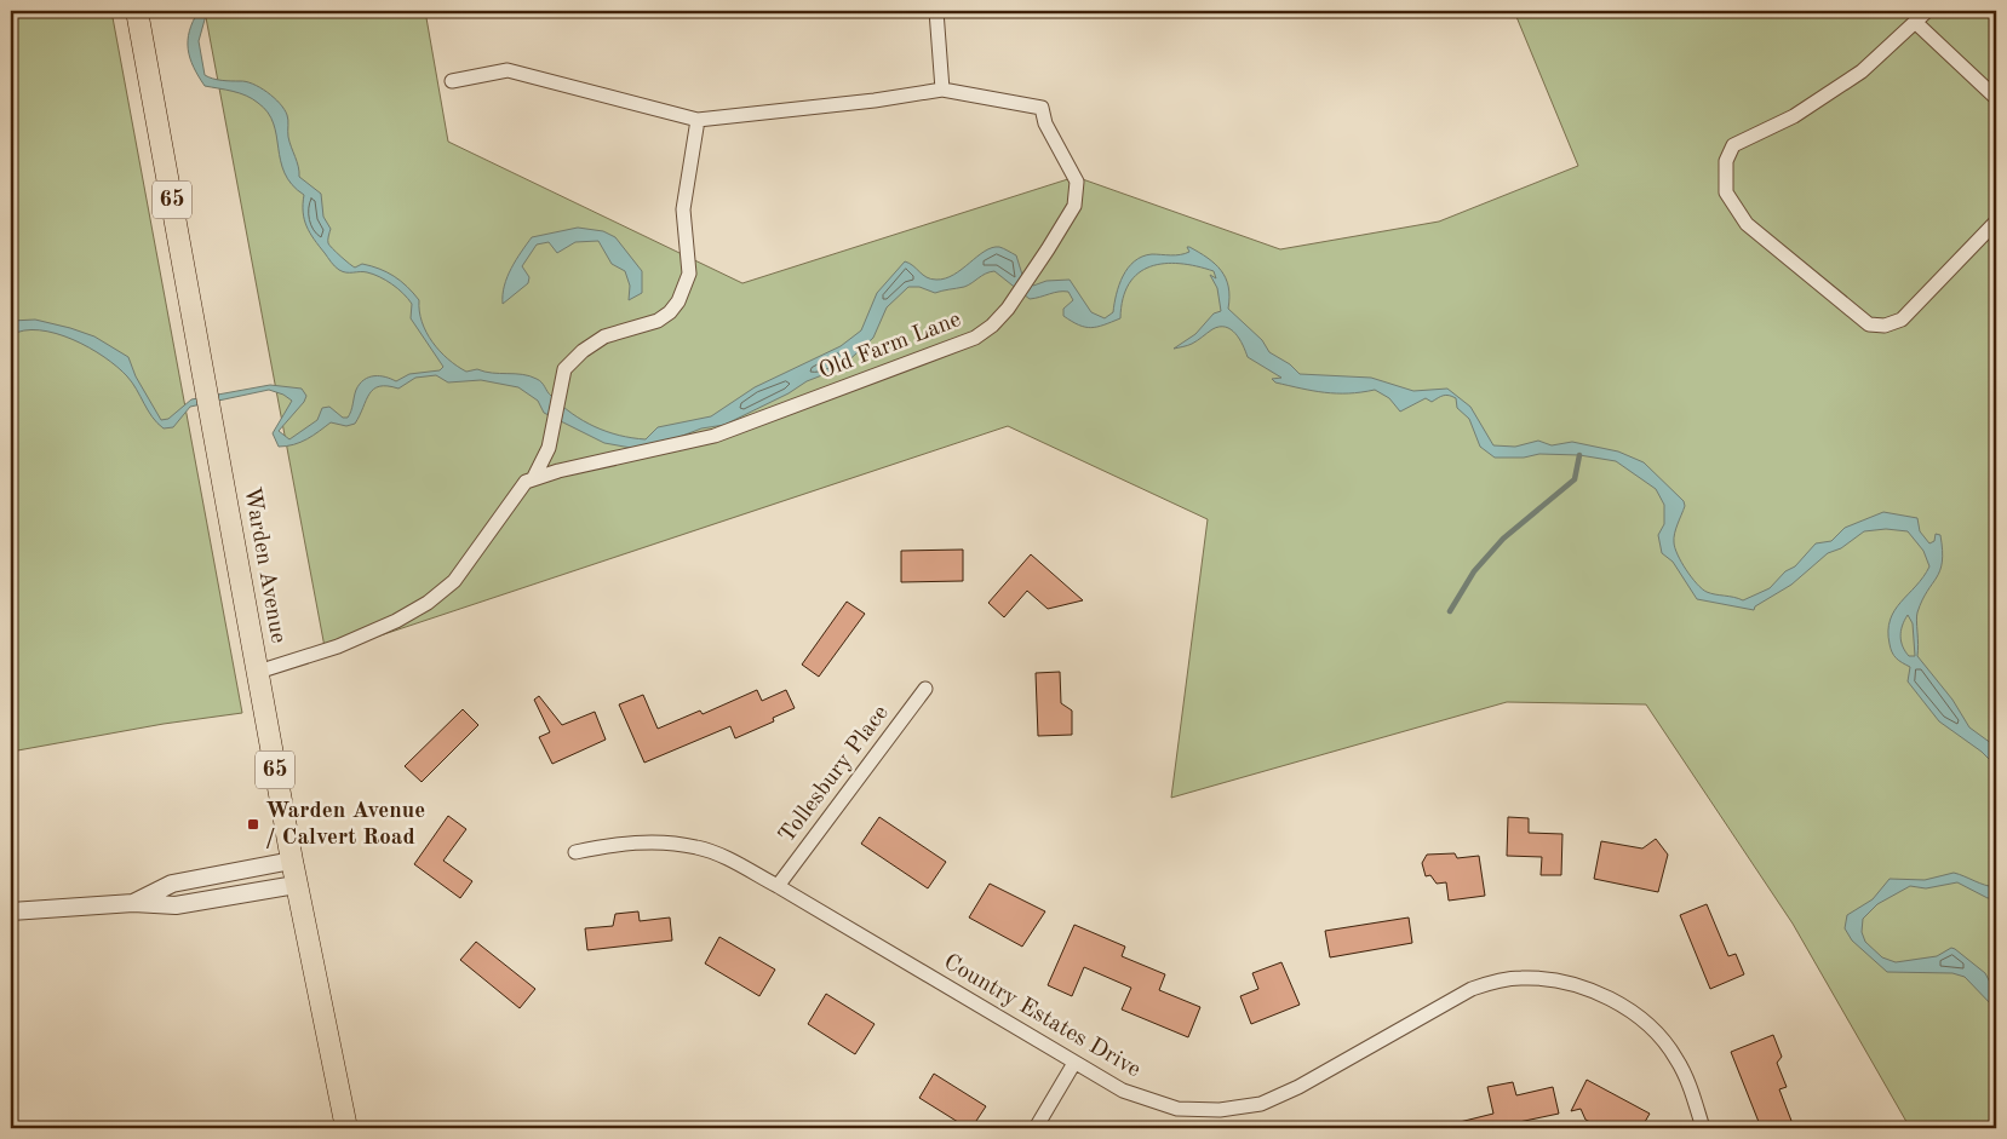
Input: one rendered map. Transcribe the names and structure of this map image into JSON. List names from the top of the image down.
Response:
{
  "streets": {
    "main road": ["65", "Warden Avenue"],
    "street": ["Old Farm Lane", "Tollesbury Place", "Country Estates Drive"]
  },
  "crossings": [
    ["Tollesbury Place", "Country Estates Drive"]
  ],
  "places": {
    "transit": ["Warden Avenue / Calvert Road"]
  }
}
